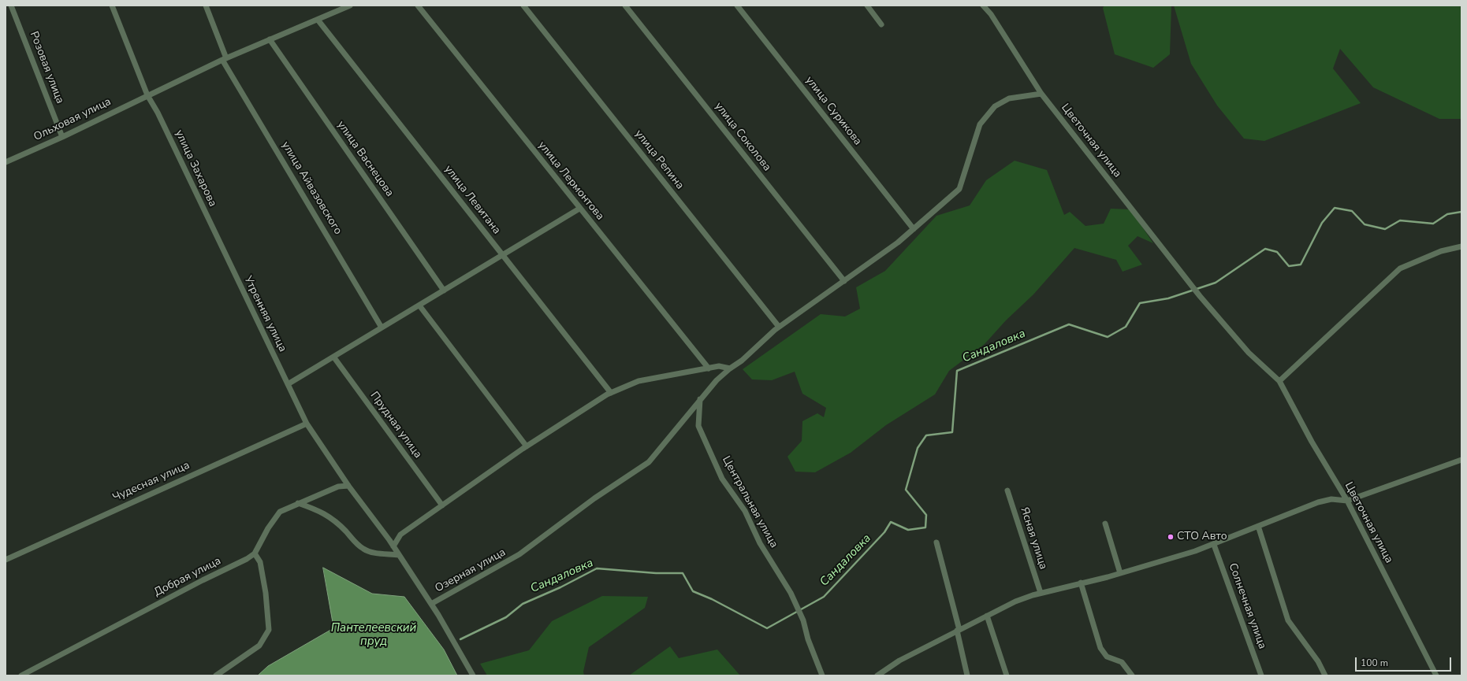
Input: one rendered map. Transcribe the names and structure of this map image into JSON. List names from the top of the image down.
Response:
{
  "streets": {
    "street": [
      "Розовая улица",
      "улица Сурикова",
      "Ольховая улица",
      "улица Соколова",
      "Цветочная улица",
      "улица Васнецова",
      "улица Репина",
      "улица Захарова",
      "улица Лермонтова",
      "улица Айвазовского",
      "улица Левитана",
      "Утренняя улица",
      "Прудная улица",
      "Чудесная улица",
      "Центральная улица",
      "Ясная улица",
      "Озерная улица",
      "Добрая улица",
      "Солнечная улица"
    ]
  },
  "crossings": [
    ["Розовая улица", "Ольховая улица"],
    ["улица Сурикова", "Озерная улица"],
    ["Ольховая улица", "улица Васнецова"],
    ["Ольховая улица", "улица Захарова"],
    ["Ольховая улица", "улица Айвазовского"],
    ["Ольховая улица", "улица Левитана"],
    ["улица Соколова", "Озерная улица"],
    ["Цветочная улица", "Озерная улица"],
    ["улица Репина", "Озерная улица"],
    ["улица Захарова", "Утренняя улица"],
    ["Утренняя улица", "Чудесная улица"],
    ["Утренняя улица", "Озерная улица"],
    ["Центральная улица", "Озерная улица"]
  ],
  "water": ["Сандаловка", "Пантелеевский пруд"],
  "places": ["СТО Авто"],
  "scale_bar": "100 m"
}
